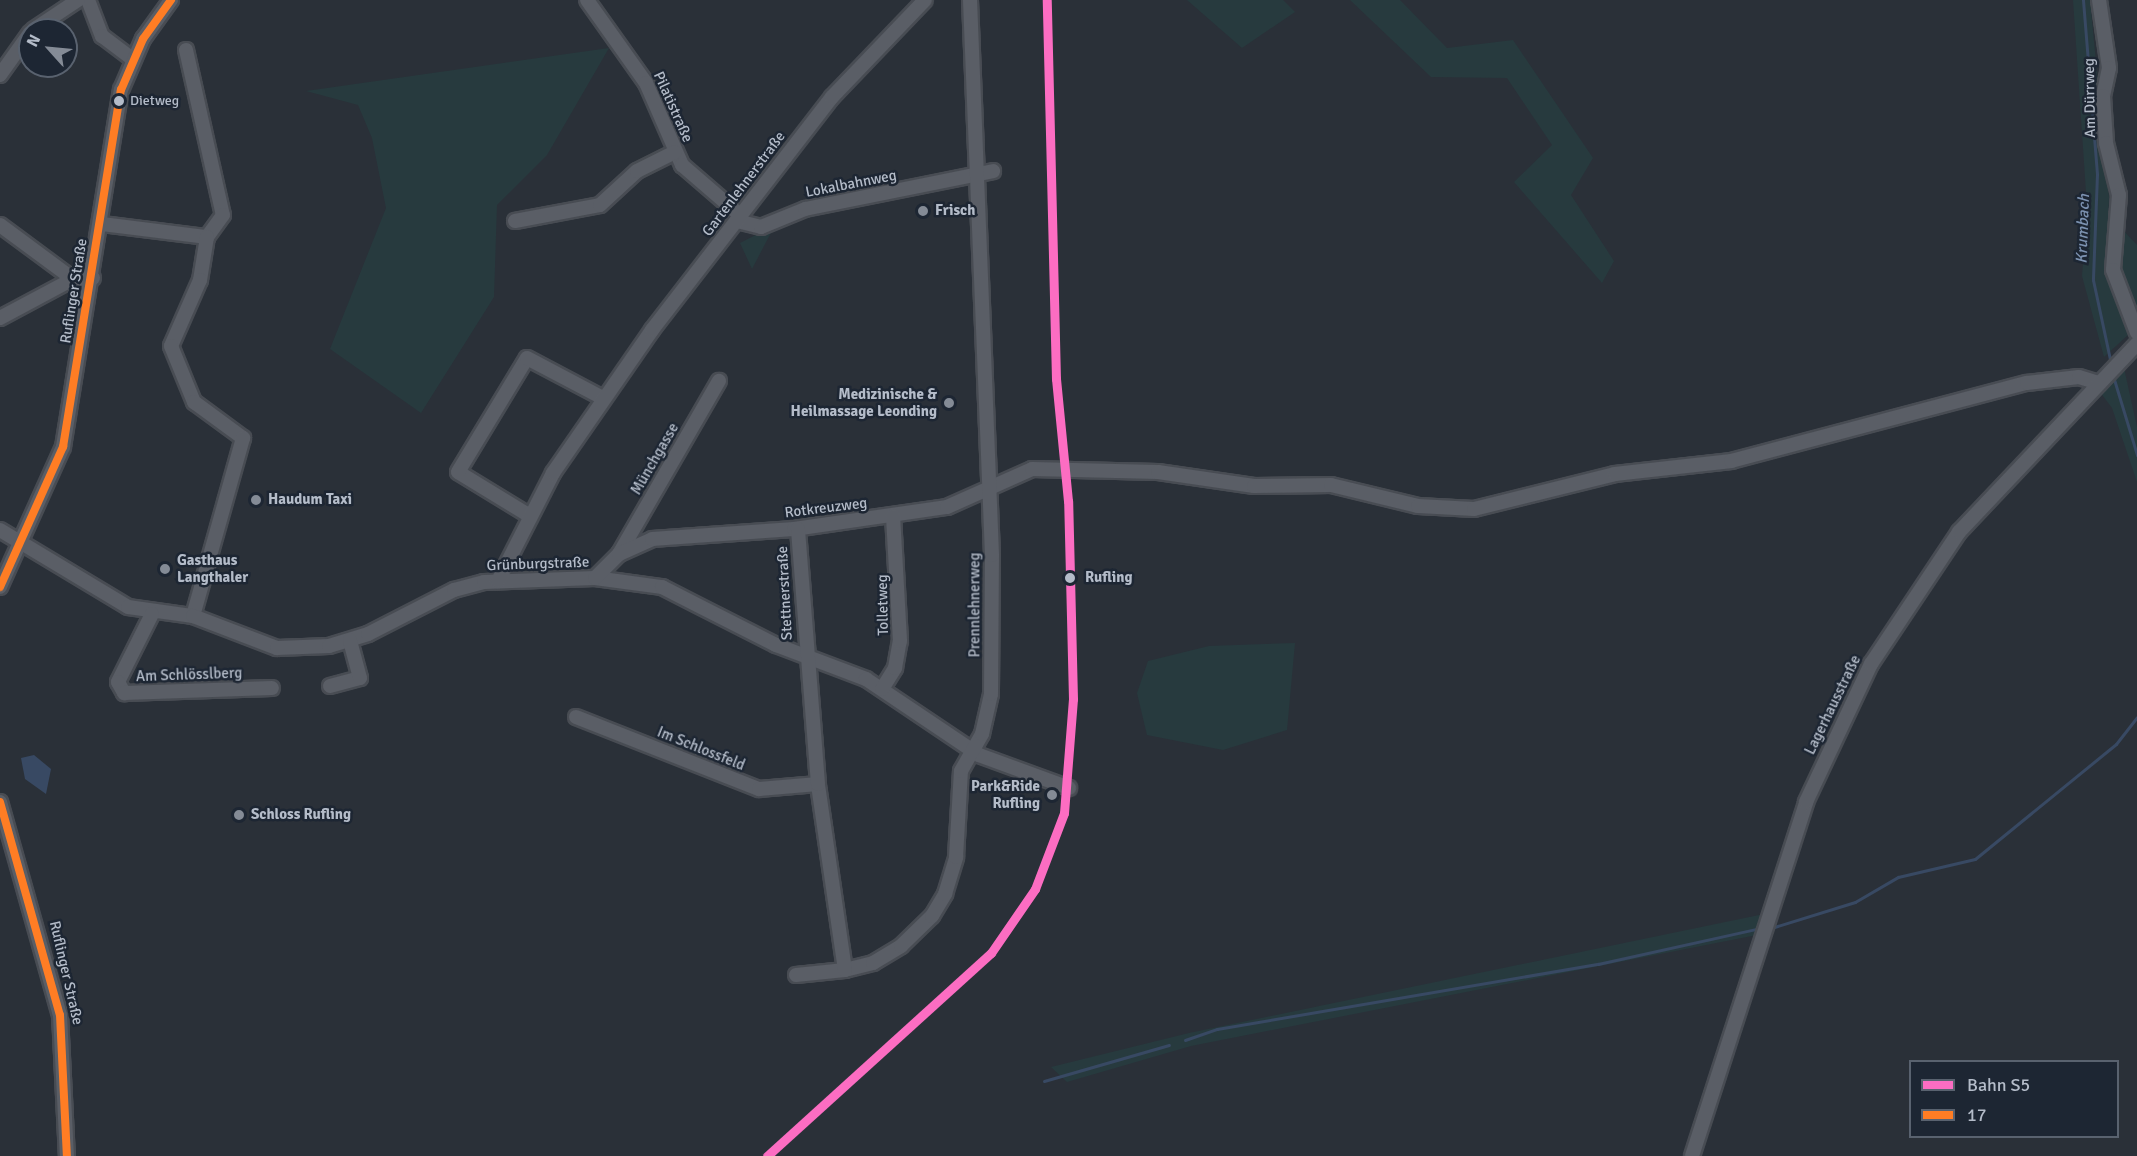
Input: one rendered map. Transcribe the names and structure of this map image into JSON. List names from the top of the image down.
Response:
{
  "streets": {
    "street": [
      "Am Dürrweg",
      "Pilatistraße",
      "Gartenlehnerstraße",
      "Lokalbahnweg",
      "Ruflinger Straße",
      "Münchgasse",
      "Rotkreuzweg",
      "Grünburgstraße",
      "Stettnerstraße",
      "Tolletweg",
      "Prennlehnerweg",
      "Am Schlösslberg",
      "Lagerhausstraße",
      "Im Schlossfeld"
    ]
  },
  "crossings": [
    ["Pilatistraße", "Gartenlehnerstraße"],
    ["Pilatistraße", "Lokalbahnweg"],
    ["Gartenlehnerstraße", "Lokalbahnweg"],
    ["Gartenlehnerstraße", "Grünburgstraße"],
    ["Lokalbahnweg", "Prennlehnerweg"],
    ["Ruflinger Straße", "Grünburgstraße"],
    ["Münchgasse", "Rotkreuzweg"],
    ["Rotkreuzweg", "Grünburgstraße"],
    ["Rotkreuzweg", "Stettnerstraße"],
    ["Rotkreuzweg", "Tolletweg"],
    ["Rotkreuzweg", "Prennlehnerweg"],
    ["Rotkreuzweg", "Lagerhausstraße"],
    ["Grünburgstraße", "Stettnerstraße"],
    ["Grünburgstraße", "Tolletweg"],
    ["Grünburgstraße", "Prennlehnerweg"],
    ["Grünburgstraße", "Am Schlösslberg"]
  ],
  "water": ["Krumbach"],
  "places": [
    "Dietweg",
    "Frisch",
    "Medizinische & Heilmassage Leonding",
    "Haudum Taxi",
    "Gasthaus Langthaler",
    "Rufling",
    "Park&Ride Rufling",
    "Schloss Rufling"
  ],
  "lines": ["rail line S5", "transit line 17"],
  "legend": ["Bahn S5", "17"],
  "north": "top left"
}
